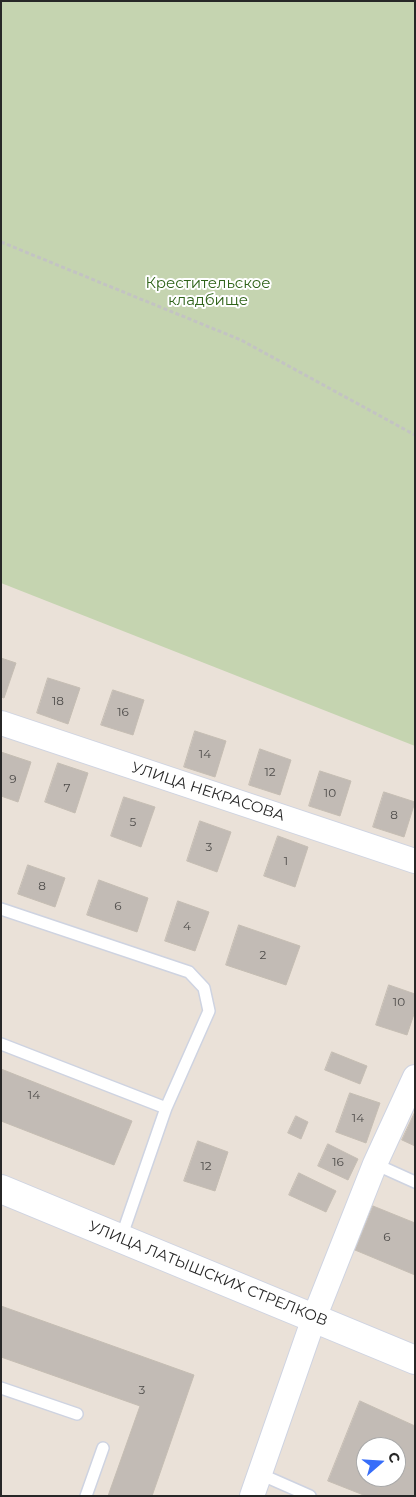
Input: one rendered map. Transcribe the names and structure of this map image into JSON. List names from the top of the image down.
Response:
{
  "streets": {
    "street": ["УЛИЦА НЕКРАСОВА", "УЛИЦА ЛАТЫШСКИХ СТРЕЛКОВ"]
  },
  "parks": ["Крестительское кладбище"],
  "house_numbers": [
    "18",
    "16",
    "14",
    "12",
    "9",
    "7",
    "10",
    "8",
    "5",
    "3",
    "1",
    "8",
    "6",
    "4",
    "2",
    "10",
    "14",
    "14",
    "16",
    "12",
    "6",
    "3"
  ],
  "north": "right"
}
